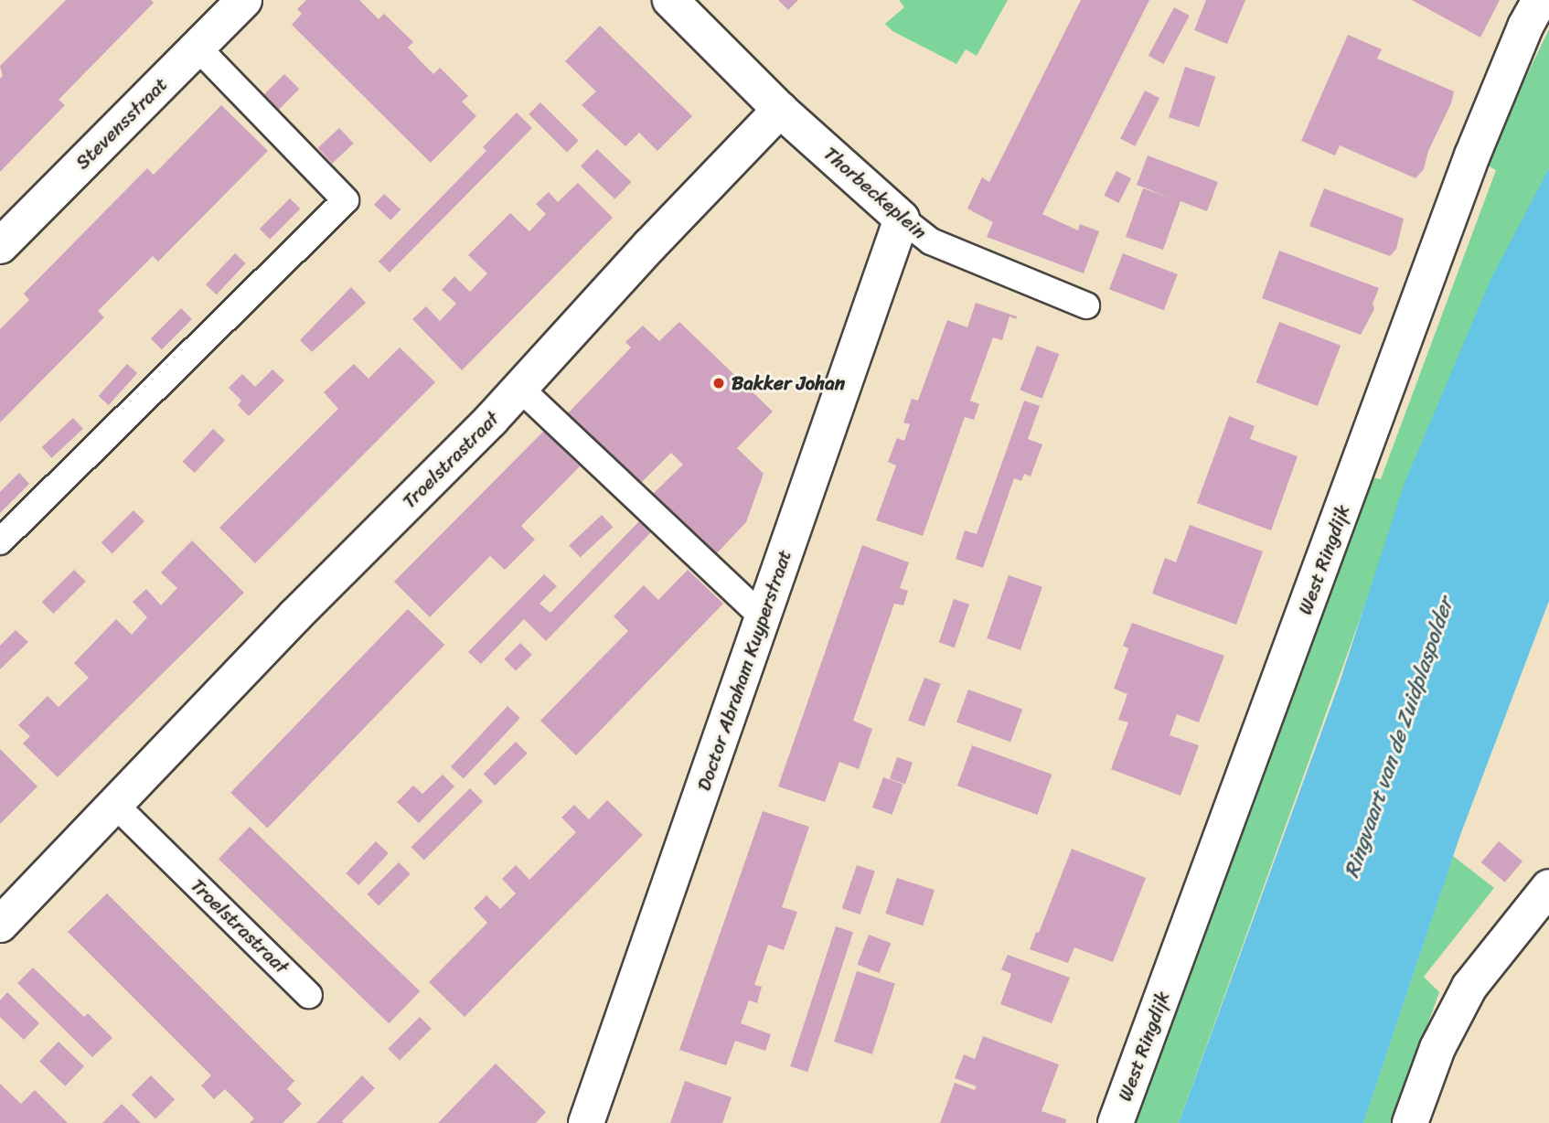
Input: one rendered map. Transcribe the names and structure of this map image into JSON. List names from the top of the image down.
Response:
{
  "streets": {
    "street": [
      "Stevensstraat",
      "Thorbeckeplein",
      "Troelstrastraat",
      "West Ringdijk",
      "Doctor Abraham Kuyperstraat"
    ]
  },
  "crossings": [
    ["Thorbeckeplein", "Troelstrastraat"],
    ["Thorbeckeplein", "Doctor Abraham Kuyperstraat"]
  ],
  "water": ["Ringvaart van de Zuidplaspolder"],
  "places": ["Bakker Johan"]
}
